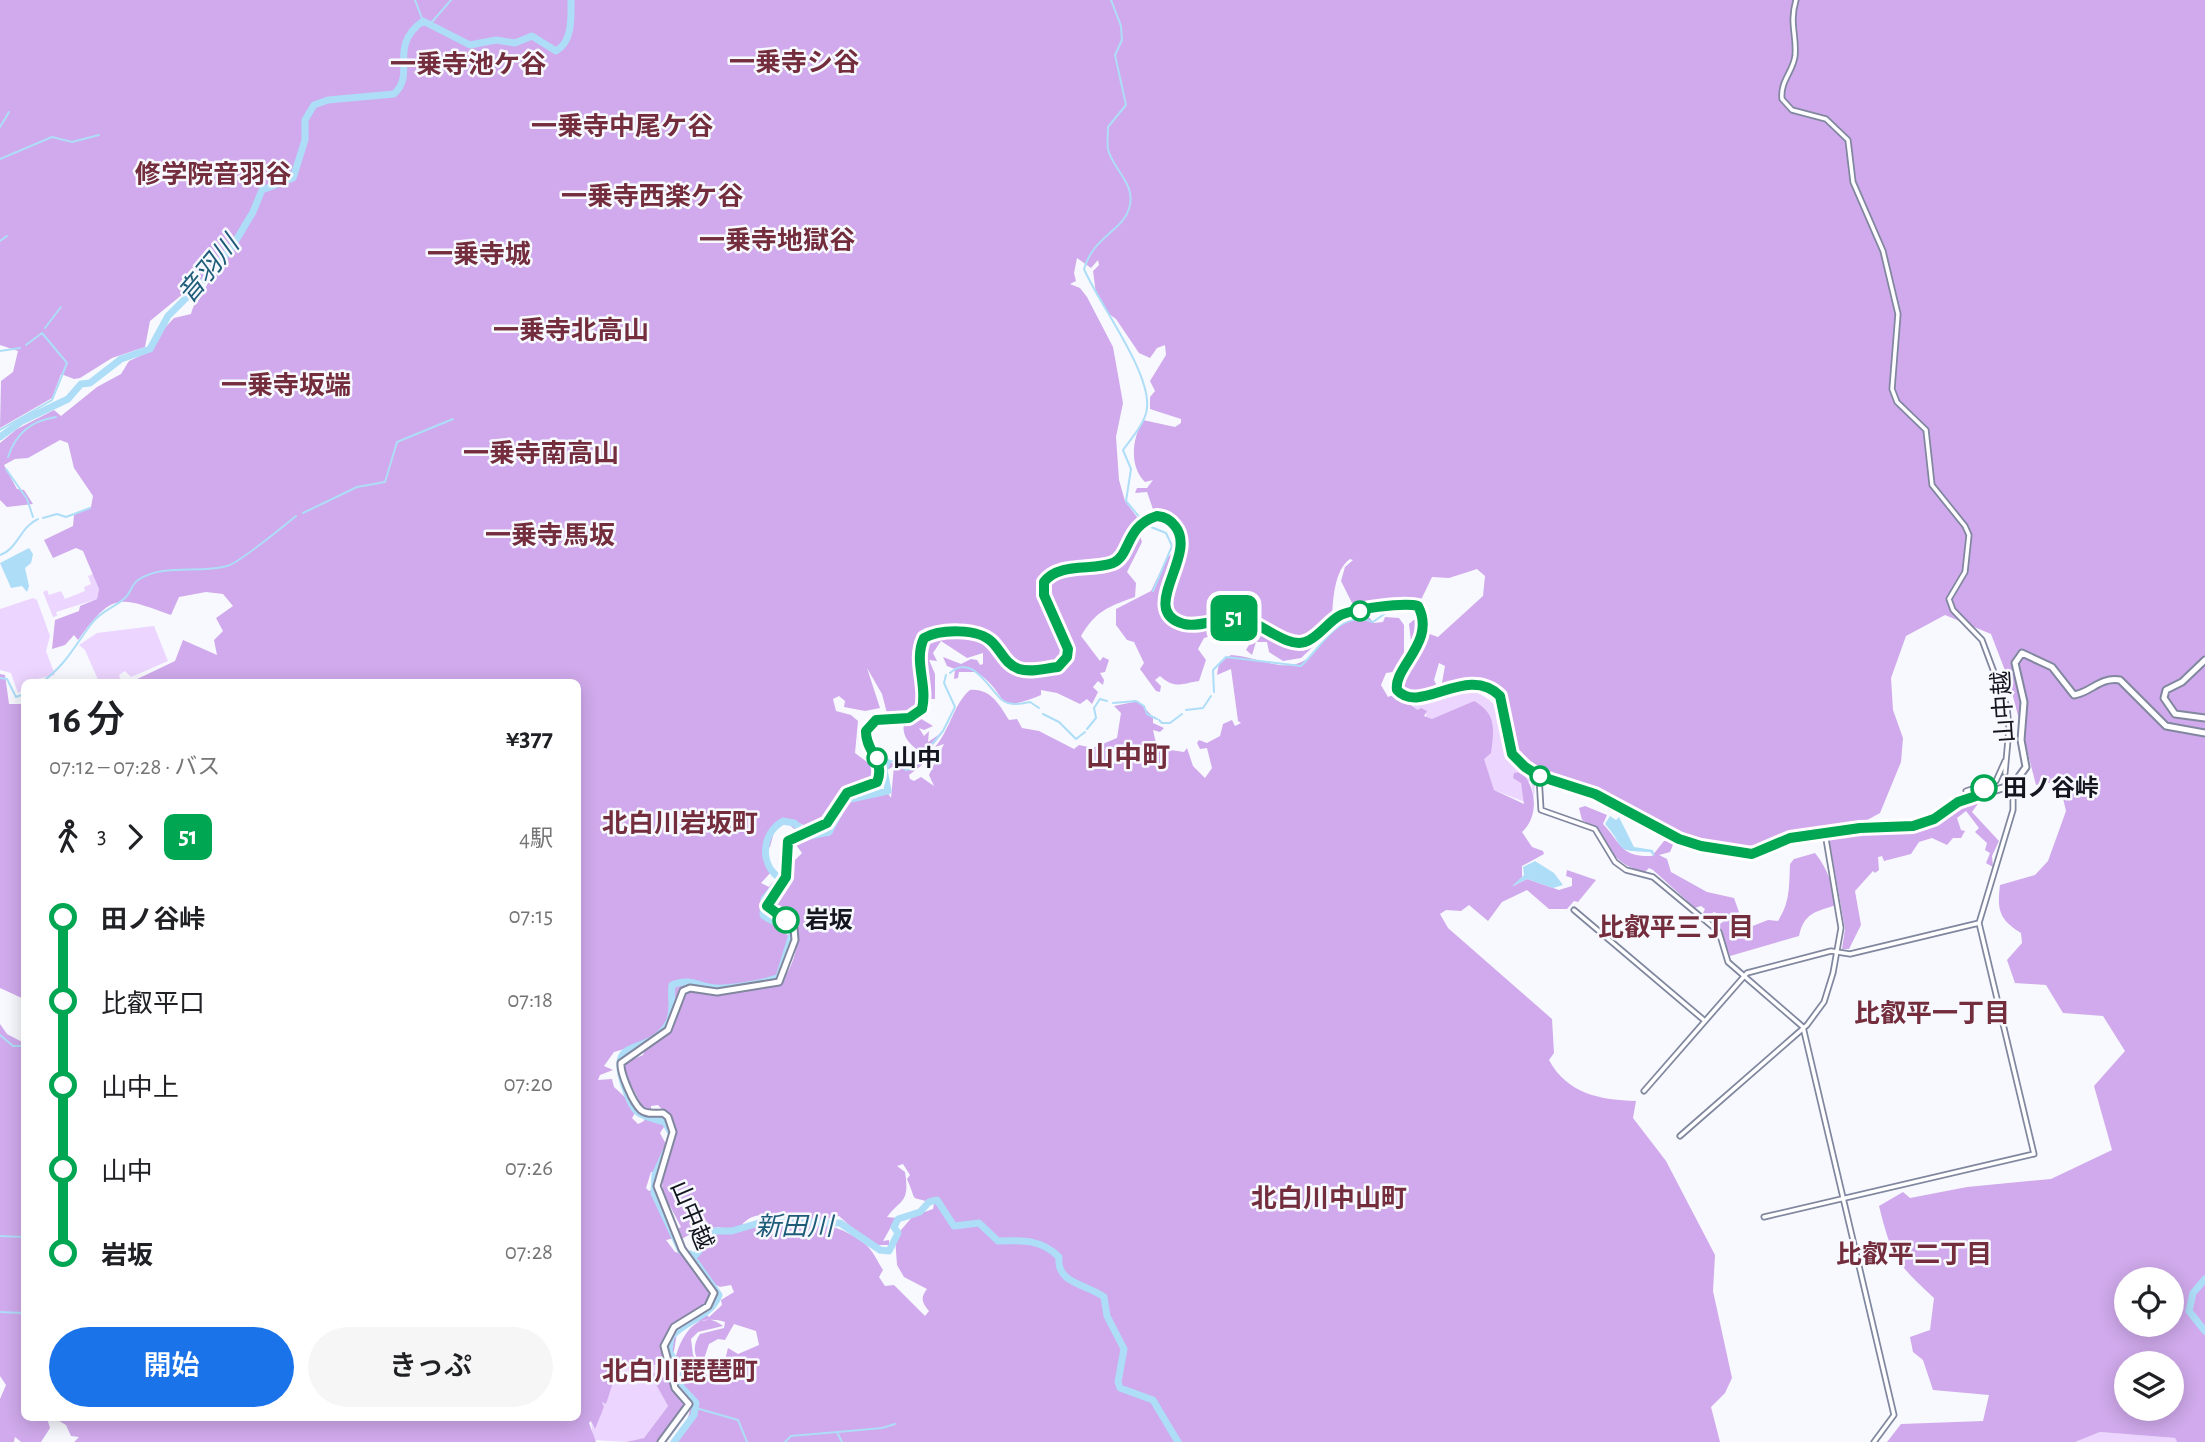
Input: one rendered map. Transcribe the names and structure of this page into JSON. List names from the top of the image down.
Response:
{
  "streets": {
    "main road": ["山中越"]
  },
  "districts": [
    "一乗寺シ谷",
    "一乗寺池ケ谷",
    "一乗寺中尾ケ谷",
    "修学院音羽谷",
    "一乗寺西楽ケ谷",
    "一乗寺地獄谷",
    "一乗寺城",
    "一乗寺北高山",
    "一乗寺坂端",
    "一乗寺南高山",
    "一乗寺馬坂",
    "山中町",
    "北白川岩坂町",
    "比叡平三丁目",
    "比叡平一丁目",
    "北白川中山町",
    "比叡平二丁目",
    "北白川琵琶町"
  ],
  "water": ["音羽川", "新田川"],
  "places": ["山中", "田ノ谷峠", "岩坂"],
  "lines": ["bus line 51"],
  "page": {
    "on_map": "51",
    "heading": ["16 分", "07:12 – 07:28 · バス", "¥377"],
    "legs": ["3", "51", "4駅"],
    "list": [
      {
        "name": "田ノ谷峠",
        "value": "07:15"
      },
      {
        "name": "比叡平口",
        "value": "07:18"
      },
      {
        "name": "山中上",
        "value": "07:20"
      },
      {
        "name": "山中",
        "value": "07:26"
      },
      {
        "name": "岩坂",
        "value": "07:28"
      }
    ],
    "buttons": ["開始", "きっぷ"]
  }
}
